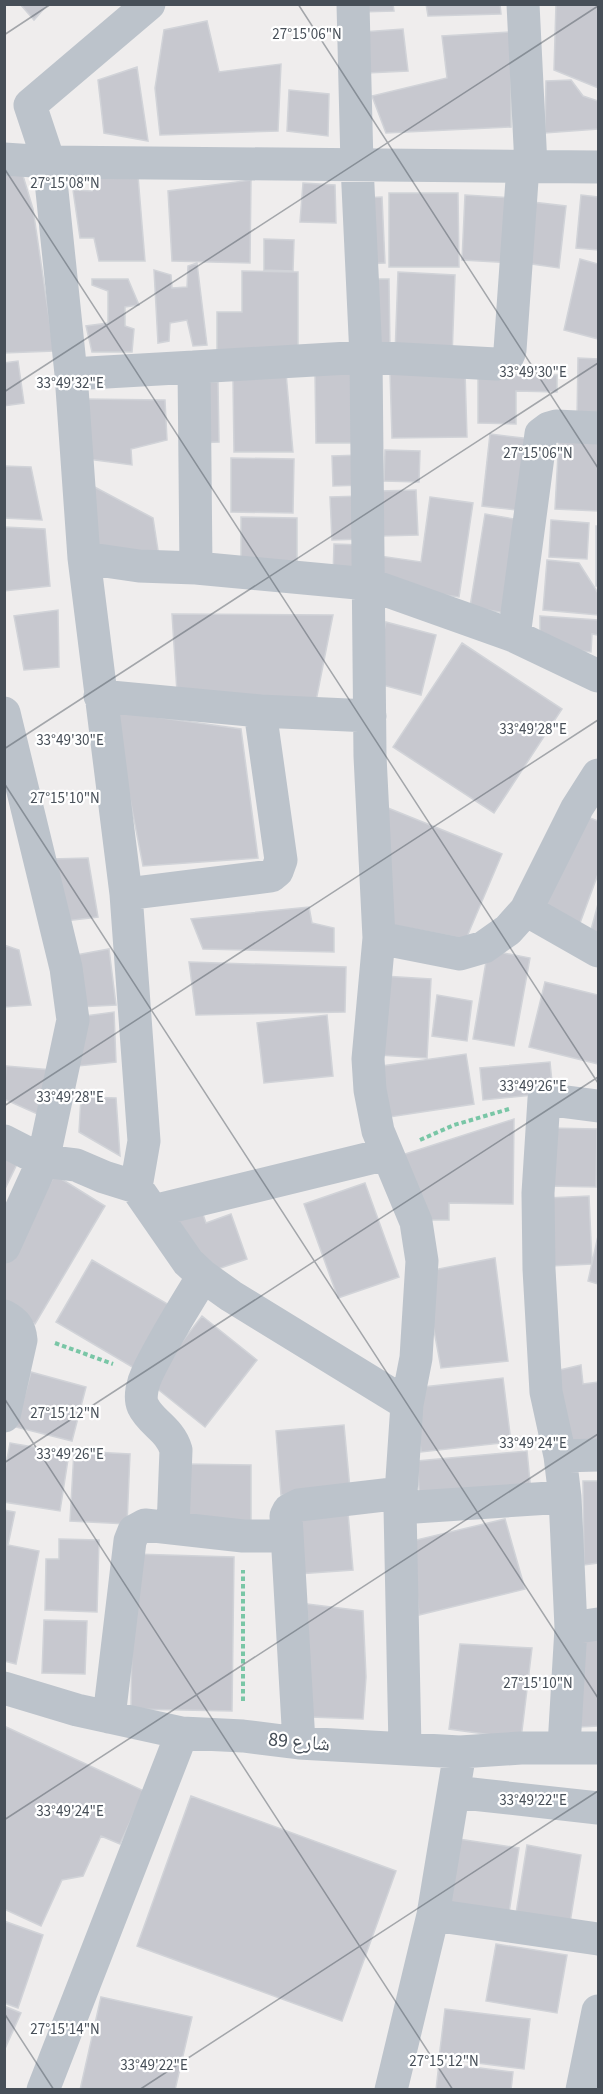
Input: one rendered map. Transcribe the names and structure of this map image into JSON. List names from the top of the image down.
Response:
{
  "streets": {
    "street": ["شارع 89"]
  },
  "coordinates": [
    "27°15'06\"N",
    "27°15'08\"N",
    "33°49'30\"E",
    "33°49'32\"E",
    "33°49'28\"E",
    "27°15'10\"N",
    "33°49'26\"E",
    "27°15'12\"N",
    "33°49'24\"E",
    "33°49'22\"E",
    "27°15'14\"N"
  ]
}
